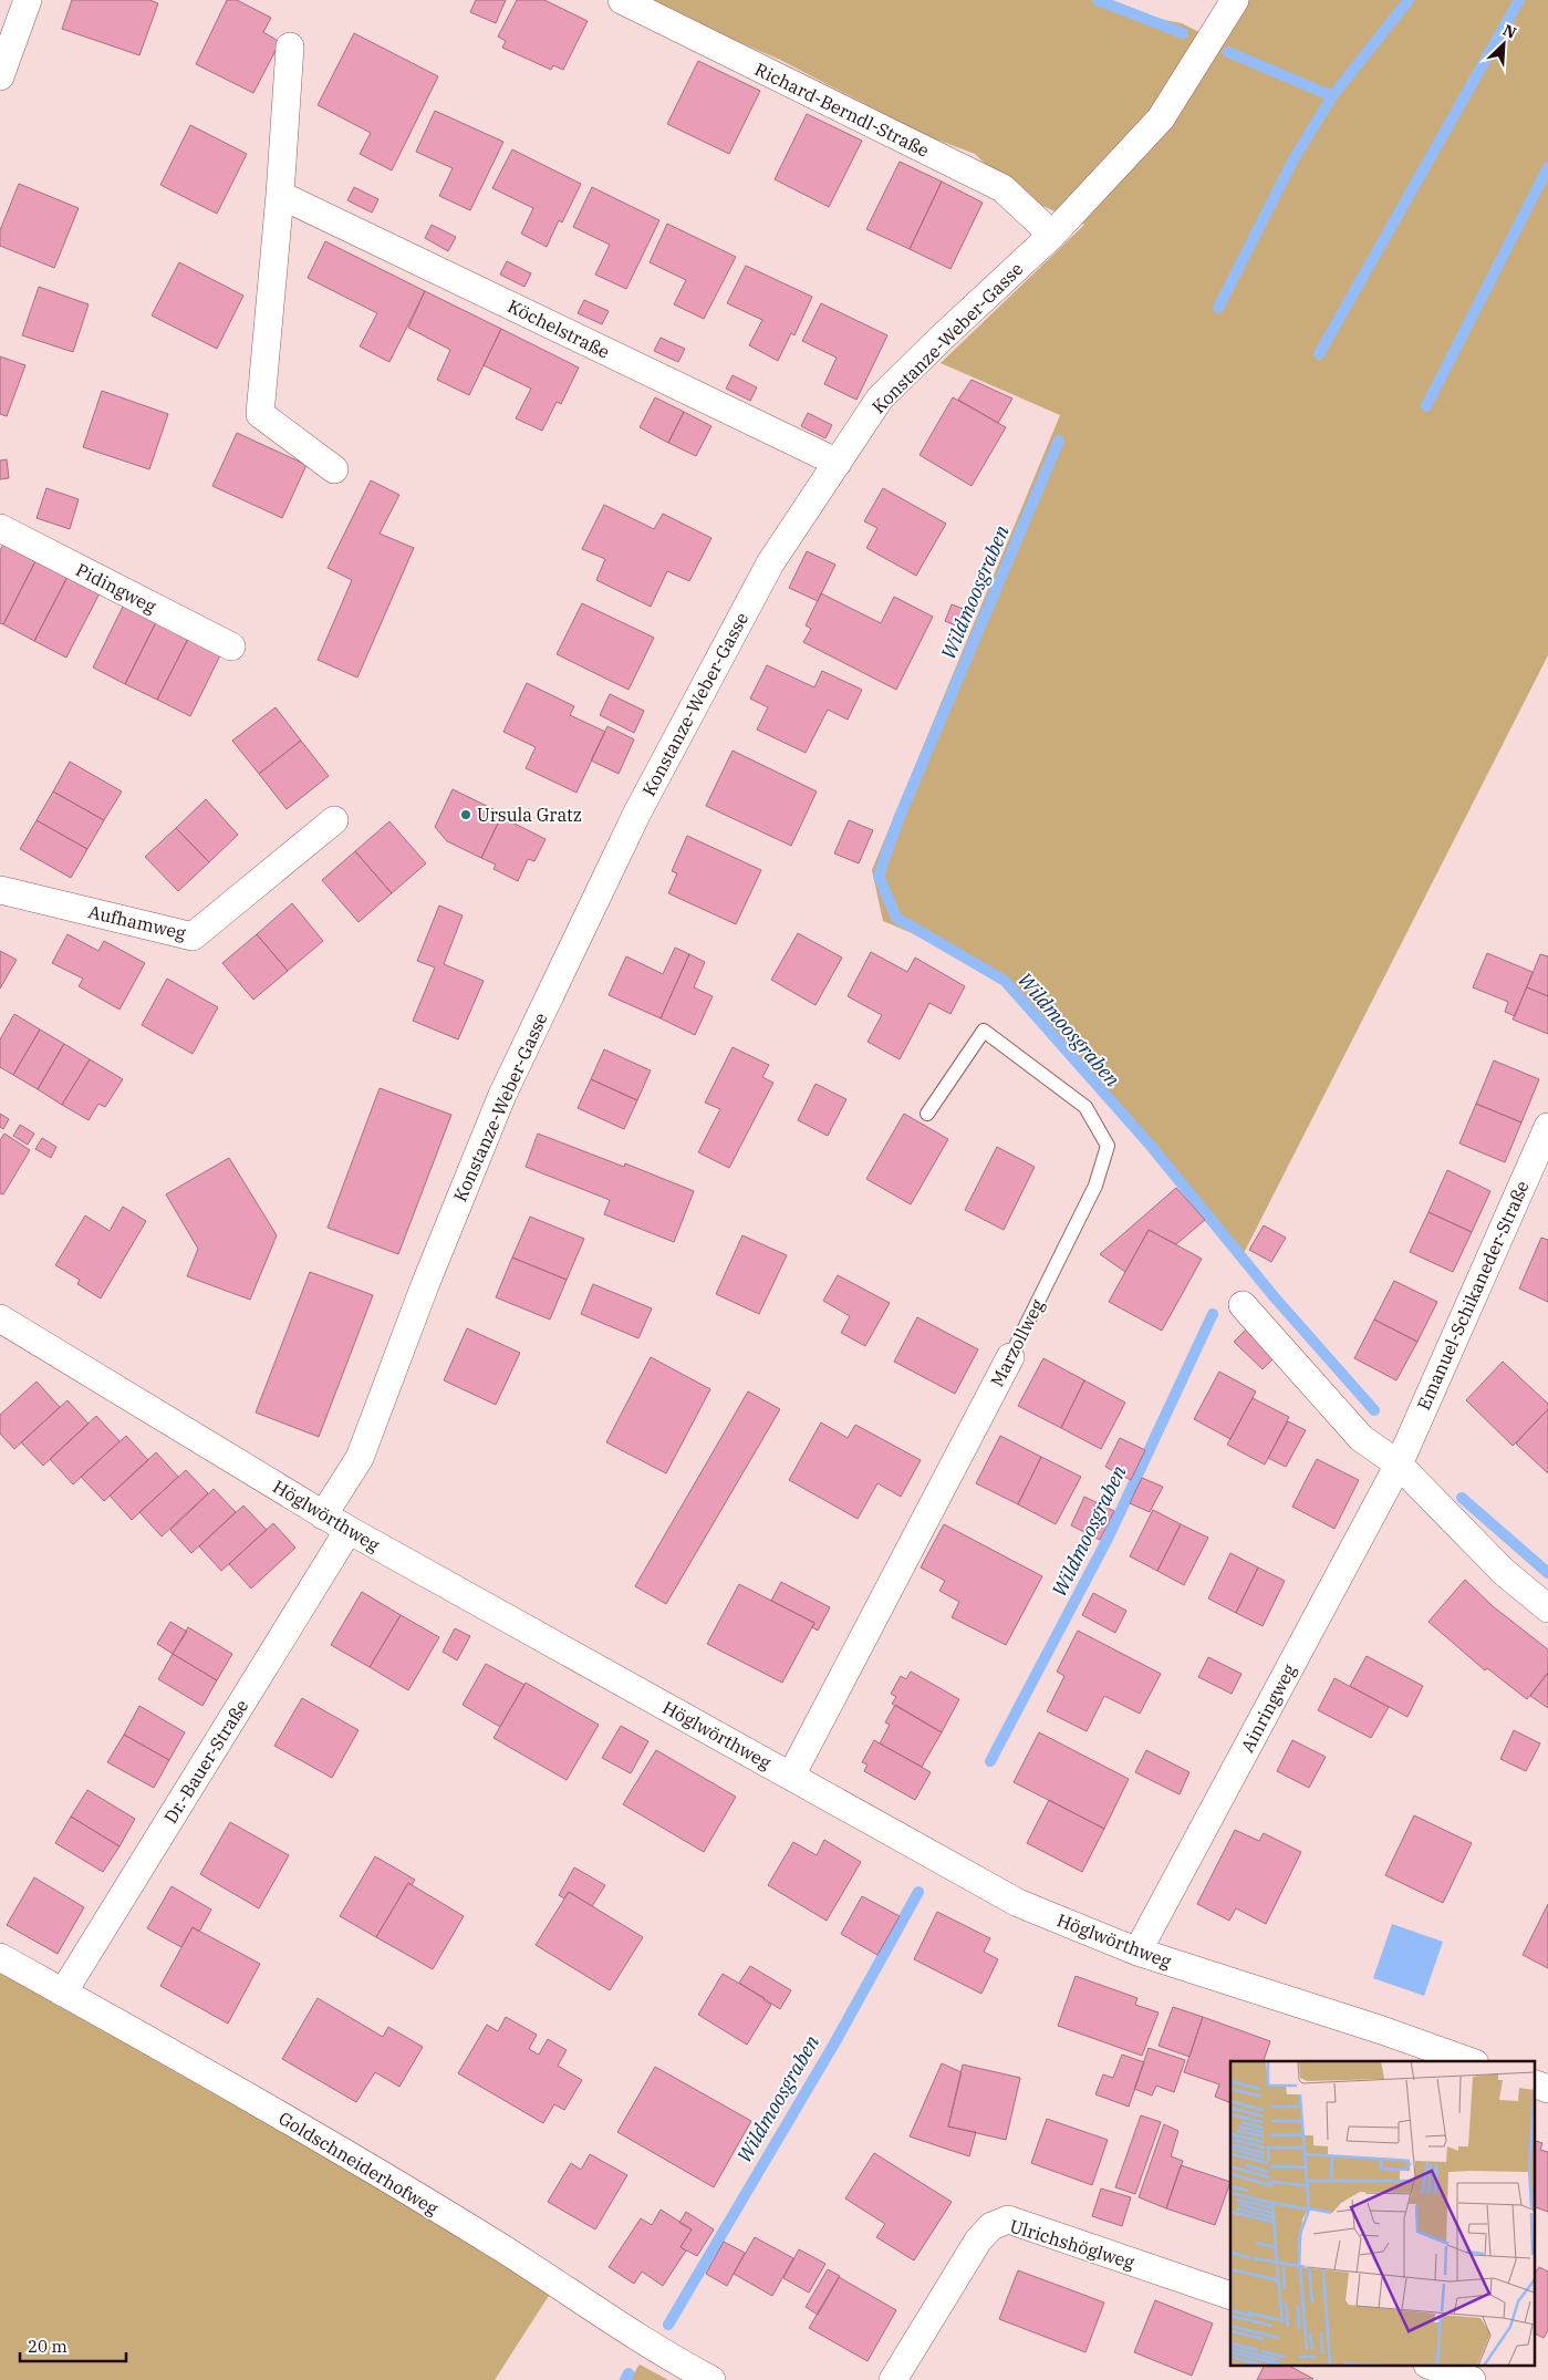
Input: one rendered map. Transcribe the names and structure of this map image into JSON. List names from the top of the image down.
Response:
{
  "streets": {
    "street": [
      "Richard-Berndl-Straße",
      "Köchelstraße",
      "Konstanze-Weber-Gasse",
      "Pidingweg",
      "Aufhamweg",
      "Emanuel-Schikaneder-Straße",
      "Marzollweg",
      "Höglwörthweg",
      "Ainringweg",
      "Dr.-Bauer-Straße",
      "Goldschneiderhofweg",
      "Ulrichshöglweg"
    ]
  },
  "crossings": [
    ["Richard-Berndl-Straße", "Konstanze-Weber-Gasse"],
    ["Köchelstraße", "Konstanze-Weber-Gasse"],
    ["Konstanze-Weber-Gasse", "Höglwörthweg"],
    ["Emanuel-Schikaneder-Straße", "Ainringweg"],
    ["Marzollweg", "Höglwörthweg"],
    ["Höglwörthweg", "Ainringweg"],
    ["Höglwörthweg", "Dr.-Bauer-Straße"],
    ["Dr.-Bauer-Straße", "Goldschneiderhofweg"]
  ],
  "water": ["Wildmoosgraben"],
  "places": ["Ursula Gratz"],
  "scale_bar": "20 m",
  "north": "top right"
}
